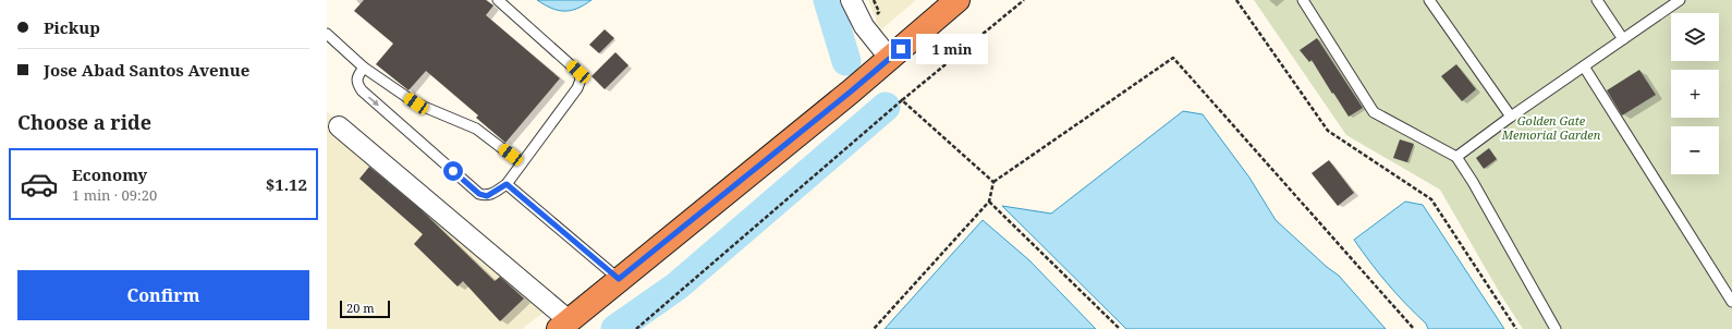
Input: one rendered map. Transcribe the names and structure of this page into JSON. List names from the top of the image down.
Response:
{
  "parks": ["Golden Gate Memorial Garden"],
  "scale_bar": "20 m",
  "page": {
    "banner": ["Pickup", "Jose Abad Santos Avenue"],
    "map_buttons": ["+", "−"],
    "bubble": "1 min",
    "heading": "Choose a ride",
    "list": [
      {
        "name": "Economy",
        "note": "1 min · 09:20",
        "value": "$1.12"
      }
    ],
    "buttons": "Confirm",
    "scale": "20 m"
  }
}
